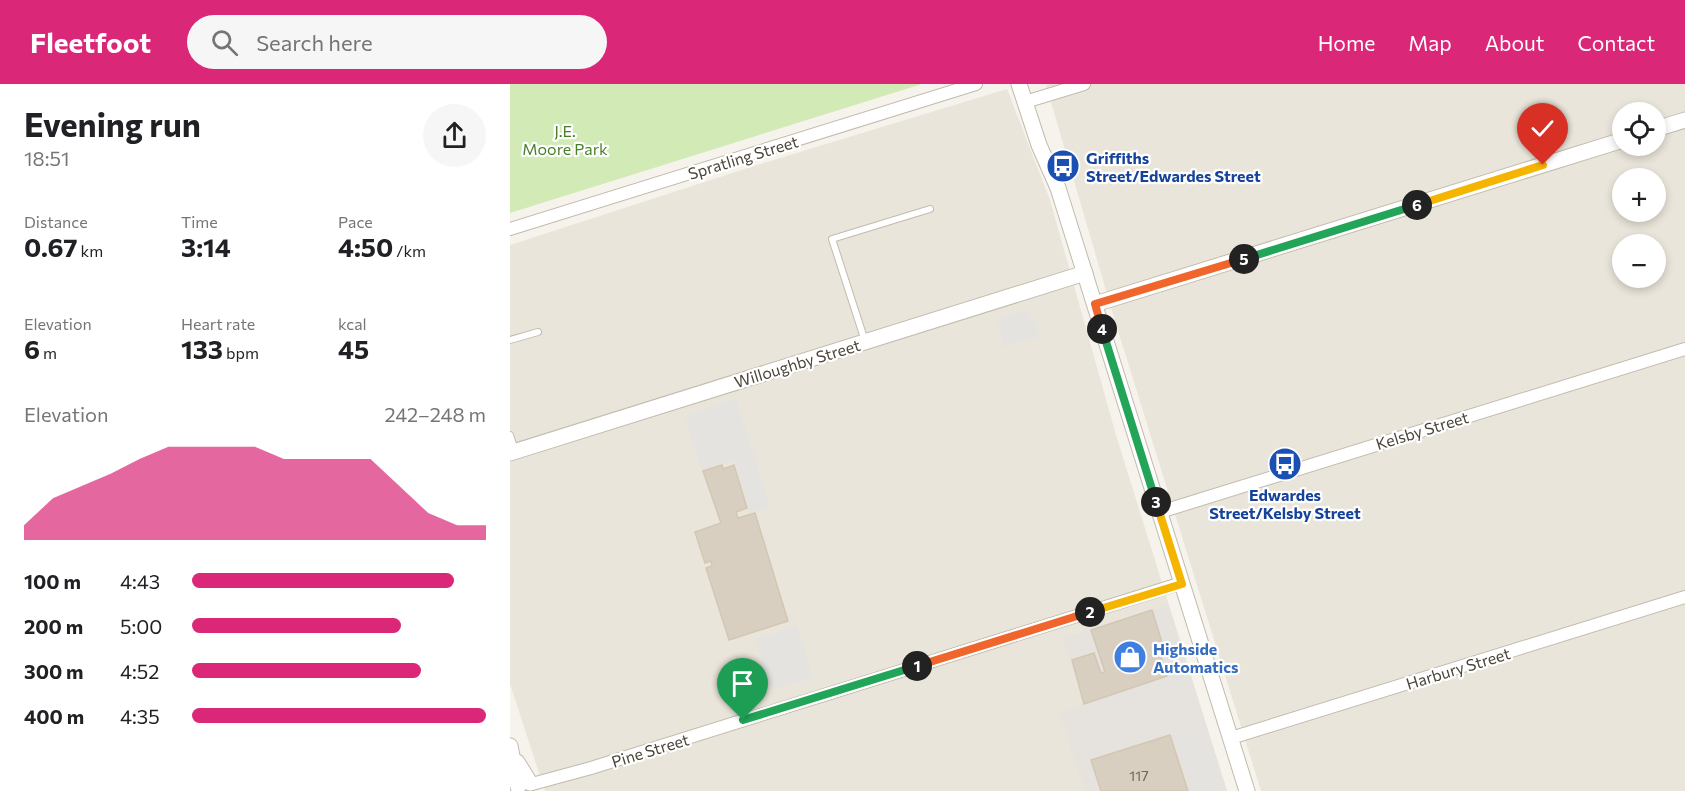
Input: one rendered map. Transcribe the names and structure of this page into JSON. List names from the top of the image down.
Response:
{
  "streets": {
    "street": [
      "Spratling Street",
      "Willoughby Street",
      "Kelsby Street",
      "Harbury Street",
      "Pine Street"
    ]
  },
  "parks": ["J.E. Moore Park"],
  "places": {
    "bus stop": ["Griffiths Street/Edwardes Street", "Edwardes Street/Kelsby Street"],
    "shop": ["Highside Automatics"]
  },
  "house_numbers": ["117"],
  "page": {
    "header": "Fleetfoot",
    "search": "Search here",
    "nav": [
      "Home",
      "Map",
      "About",
      "Contact"
    ],
    "heading": ["Evening run", "18:51"],
    "map_buttons": ["+", "−"],
    "stats": [
      ["Distance", "0.67 km"],
      ["Time", "3:14"],
      ["Pace", "4:50 /km"],
      ["Elevation", "6 m"],
      ["Heart rate", "133 bpm"],
      ["kcal", "45"]
    ],
    "pins": [
      "6",
      "5",
      "4",
      "3",
      "2",
      "1"
    ],
    "chart": ["Elevation", "242–248 m"],
    "list": [
      {
        "name": "100 m",
        "note": "4:43"
      },
      {
        "name": "200 m",
        "note": "5:00"
      },
      {
        "name": "300 m",
        "note": "4:52"
      },
      {
        "name": "400 m",
        "note": "4:35"
      }
    ]
  }
}
